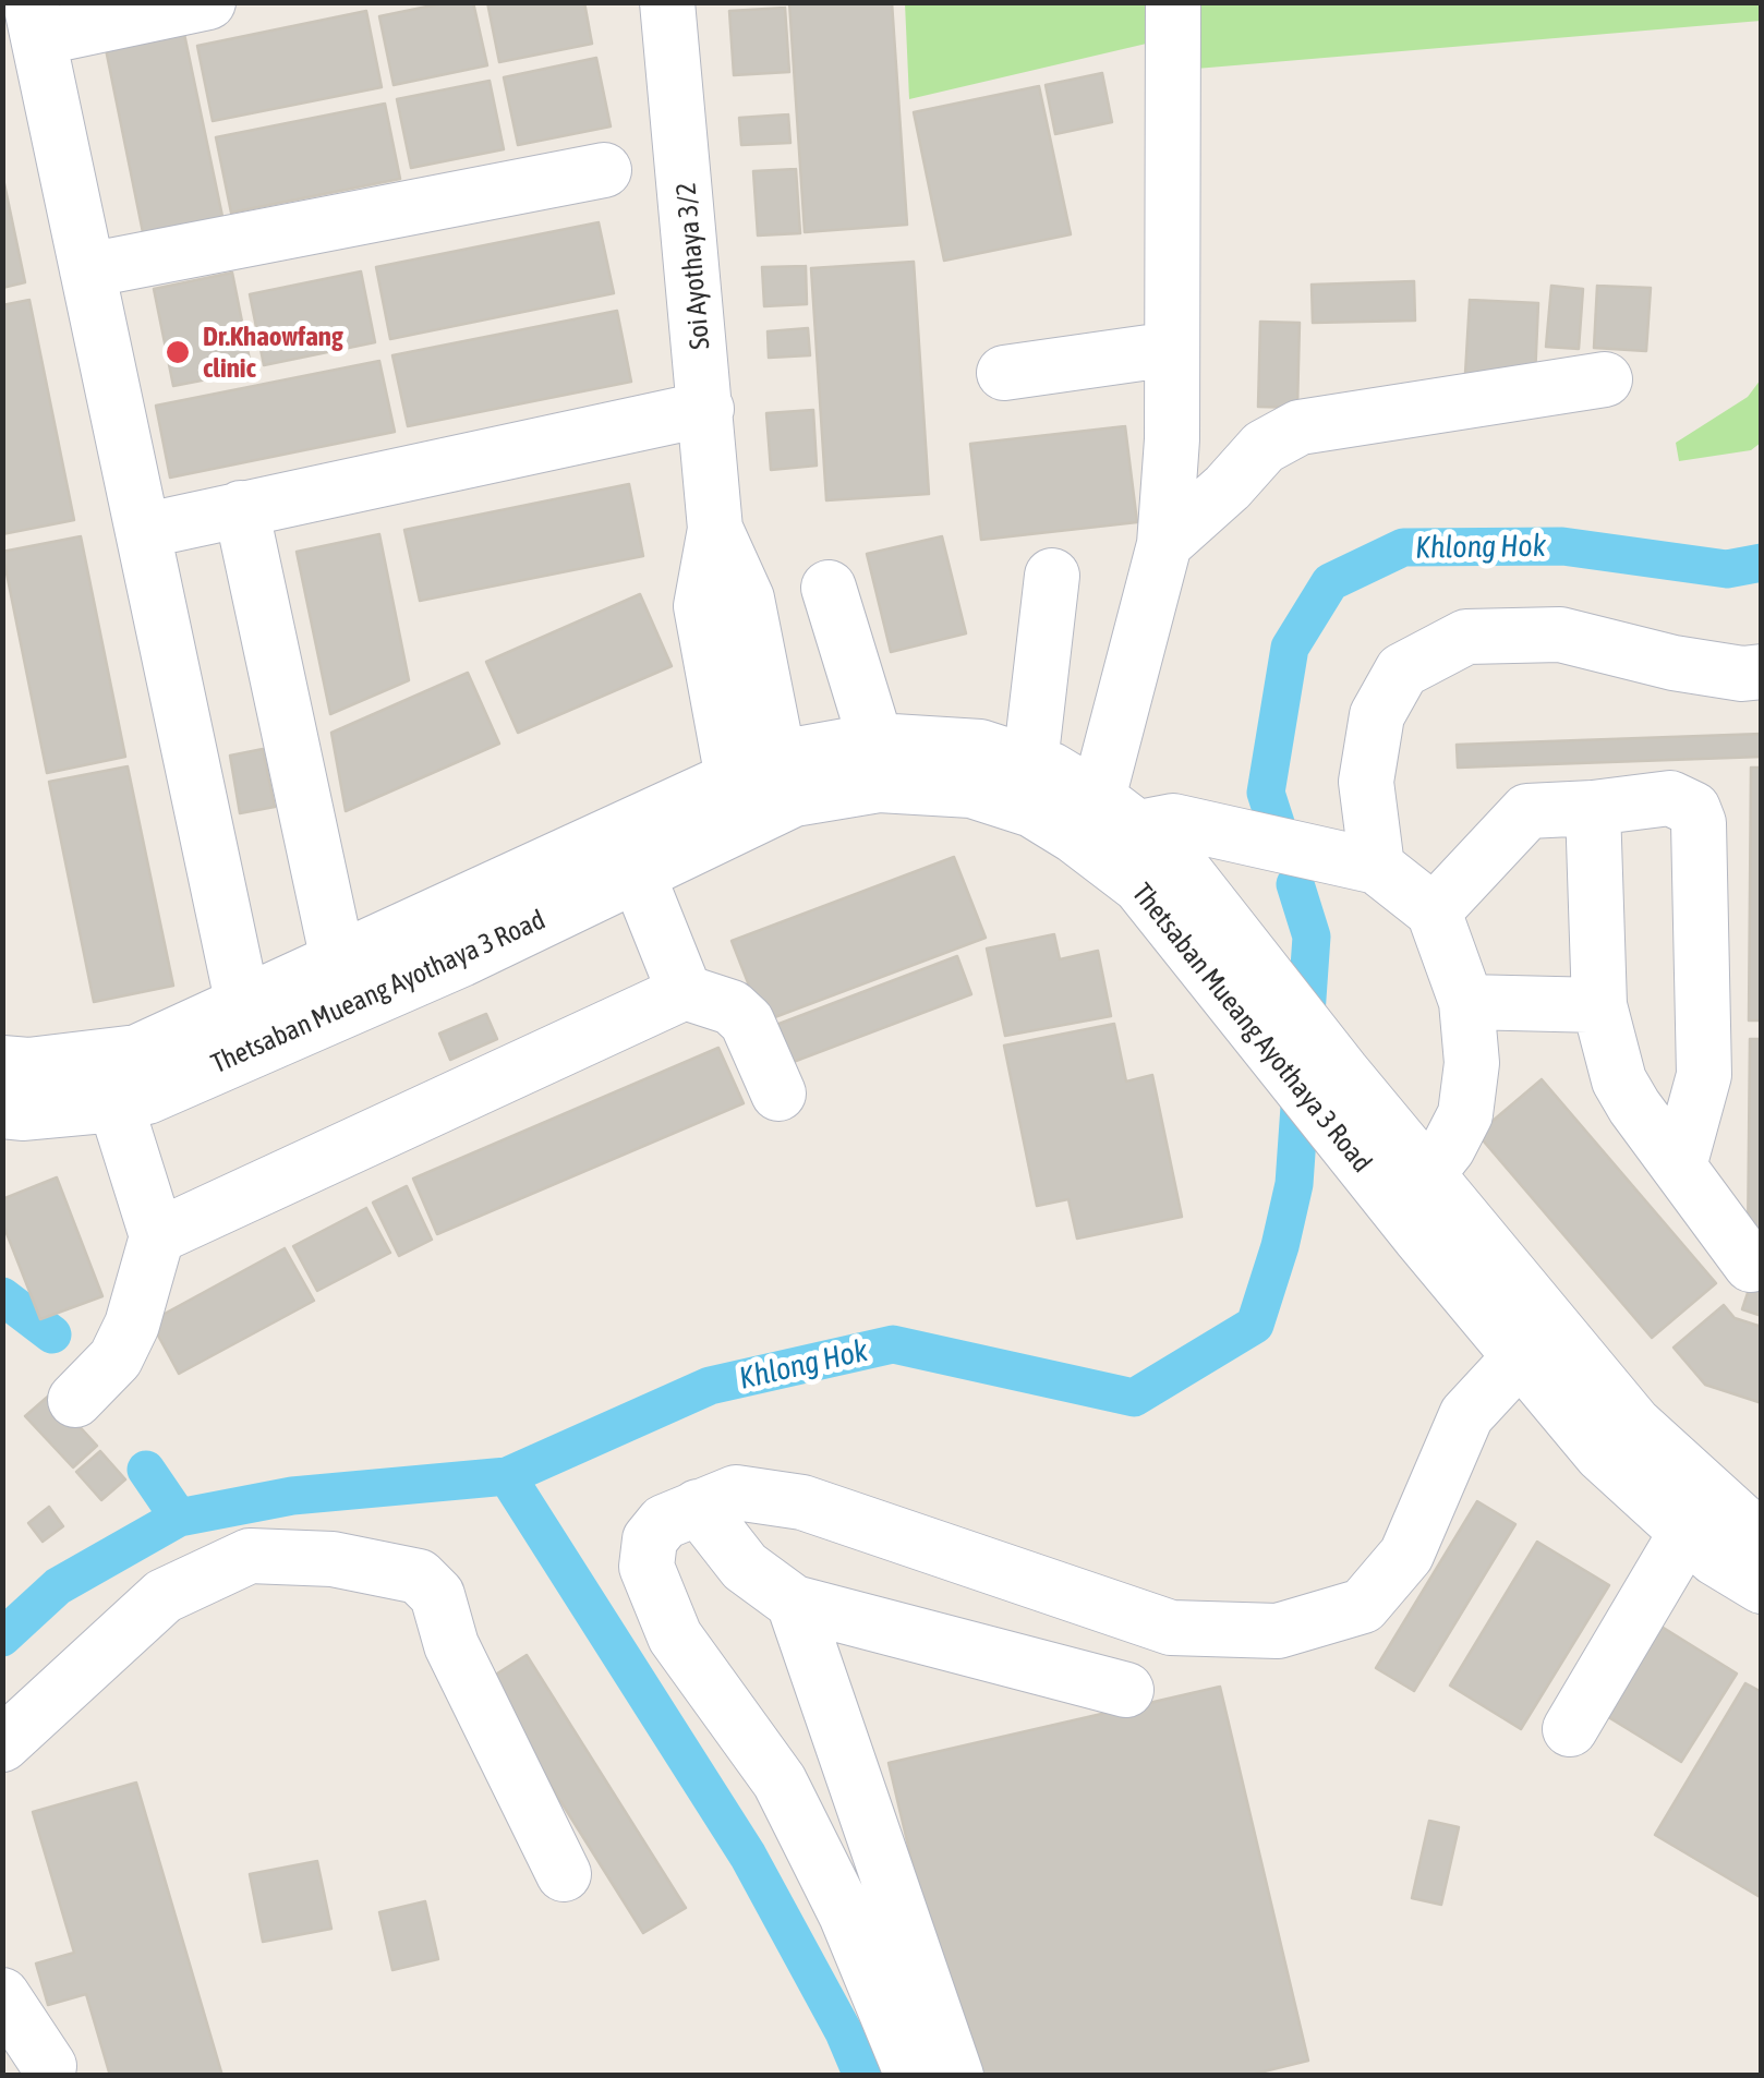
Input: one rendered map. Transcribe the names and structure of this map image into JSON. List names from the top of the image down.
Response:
{
  "streets": {
    "street": ["Soi Ayothaya 3/2", "Thetsaban Mueang Ayothaya 3 Road"]
  },
  "crossings": [
    ["Soi Ayothaya 3/2", "Thetsaban Mueang Ayothaya 3 Road"]
  ],
  "water": ["Khlong Hok"],
  "places": ["Dr.Khaowfang clinic"]
}
